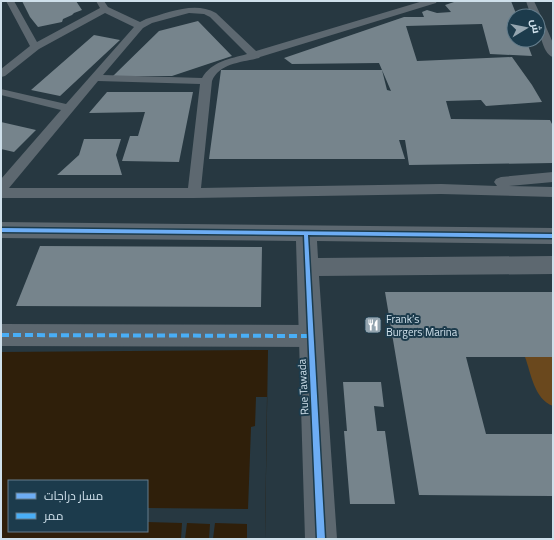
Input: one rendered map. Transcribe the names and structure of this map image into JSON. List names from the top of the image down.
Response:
{
  "streets": {
    "street": ["Rue Tawada"]
  },
  "places": {
    "restaurant": ["Frank’s Burgers Marina"]
  },
  "legend": ["مسار دراجات", "ممر"],
  "north": "right"
}
